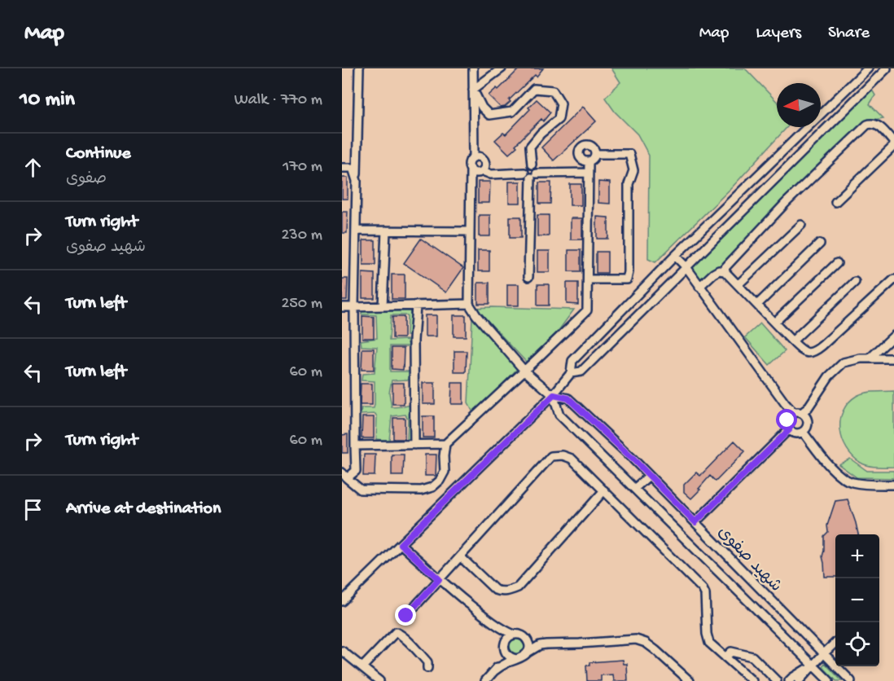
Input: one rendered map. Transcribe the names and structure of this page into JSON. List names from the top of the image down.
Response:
{
  "streets": {
    "street": ["شهید صفوی"]
  },
  "north": "left",
  "page": {
    "header": "Map",
    "nav": ["Map", "Layers", "Share"],
    "heading": ["10 min", "Walk · 770 m"],
    "list": [
      ["Continue", "صفوی", "170 m"],
      ["Turn right", "شهید صفوی", "230 m"],
      ["Turn left", "250 m"],
      ["Turn left", "60 m"],
      ["Turn right", "60 m"],
      "Arrive at destination"
    ],
    "map_buttons": ["+", "−"]
  }
}
